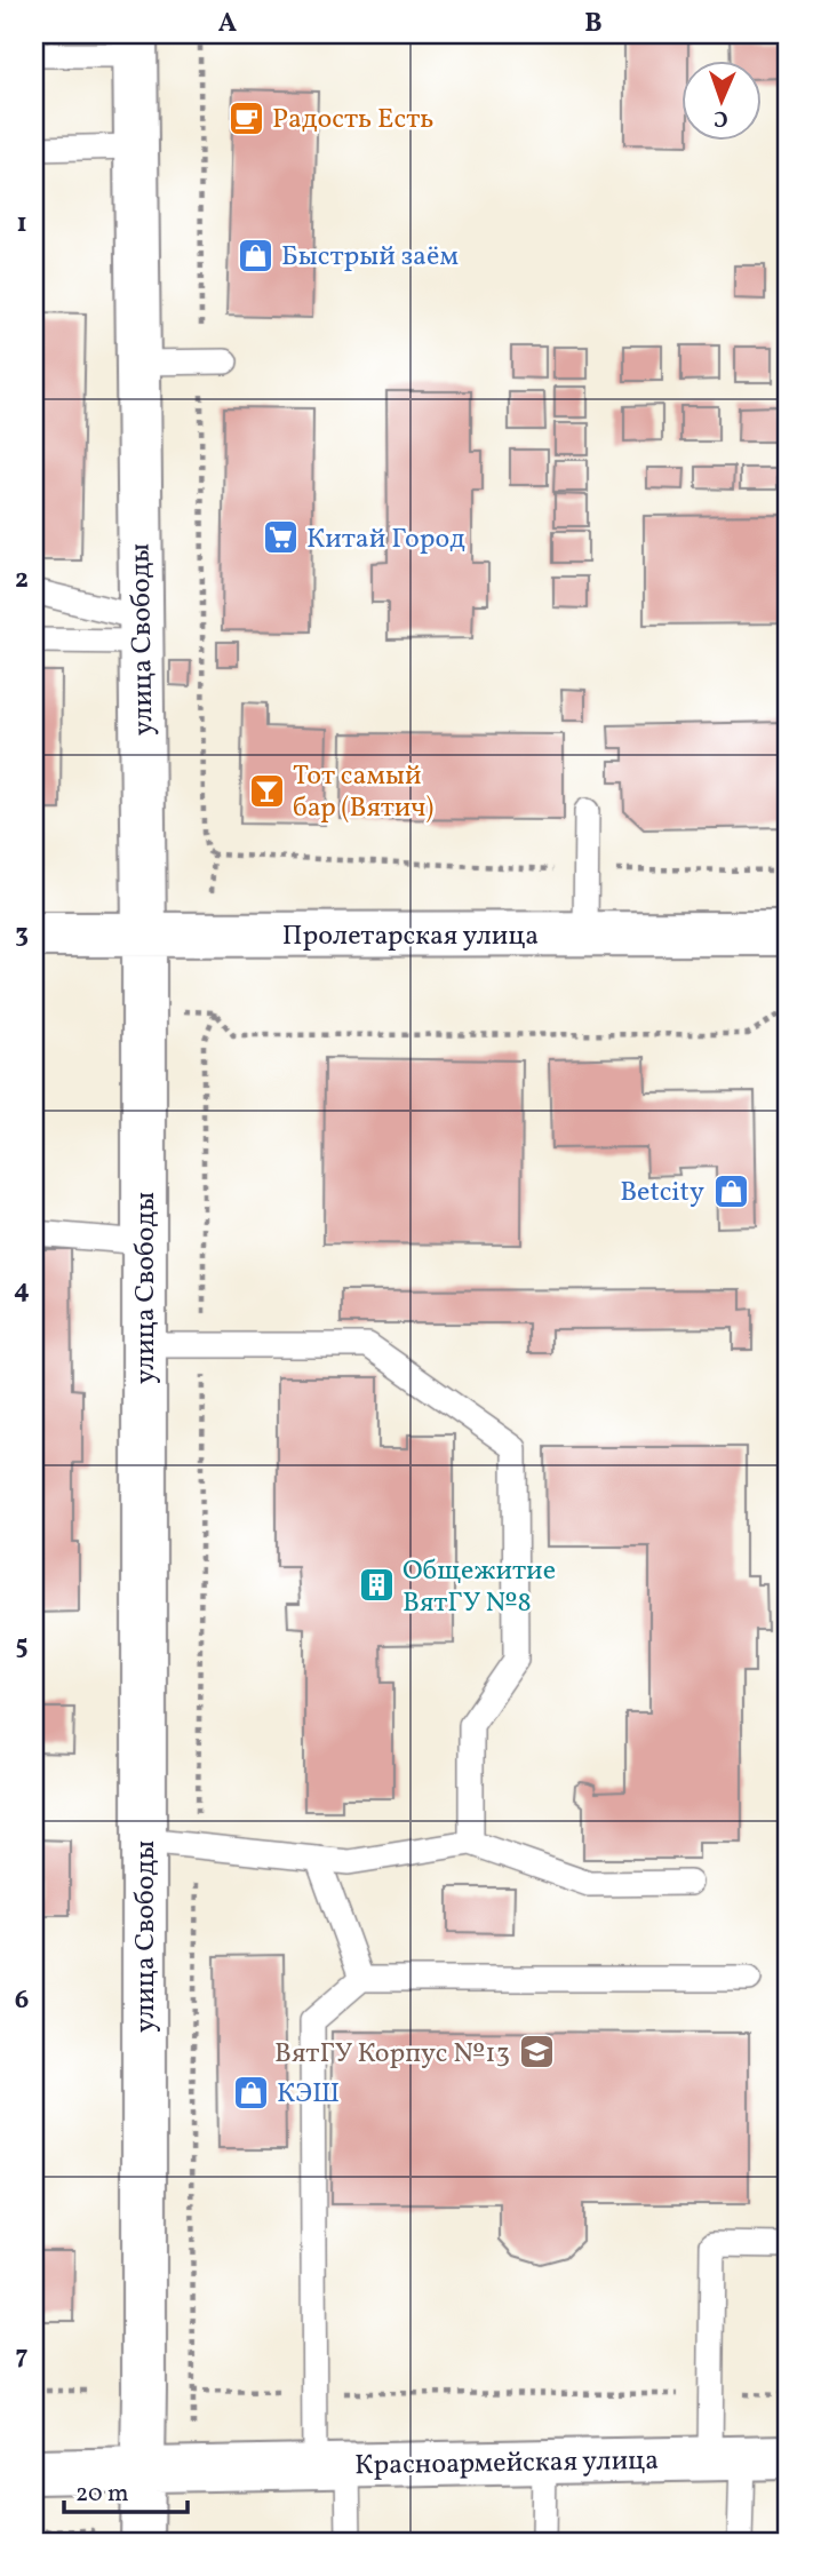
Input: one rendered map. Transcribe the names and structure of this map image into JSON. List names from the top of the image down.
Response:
{
  "streets": {
    "street": ["улица Свободы", "Пролетарская улица", "Красноармейская улица"]
  },
  "crossings": [
    ["улица Свободы", "Пролетарская улица"],
    ["улица Свободы", "Красноармейская улица"]
  ],
  "places": {
    "cafe": ["Радость Есть"],
    "shop": ["Быстрый заём", "Betcity", "КЭШ"],
    "supermarket": ["Китай Город"],
    "bar": ["Тот самый бар (Вятич)"],
    "building": ["Общежитие ВятГУ №8"],
    "school or university": ["ВятГУ Корпус №13"]
  },
  "scale_bar": "20 m",
  "north": "bottom",
  "grid": {
    "columns": ["A", "B"],
    "rows": [
      "1",
      "2",
      "3",
      "4",
      "5",
      "6",
      "7"
    ]
  }
}
